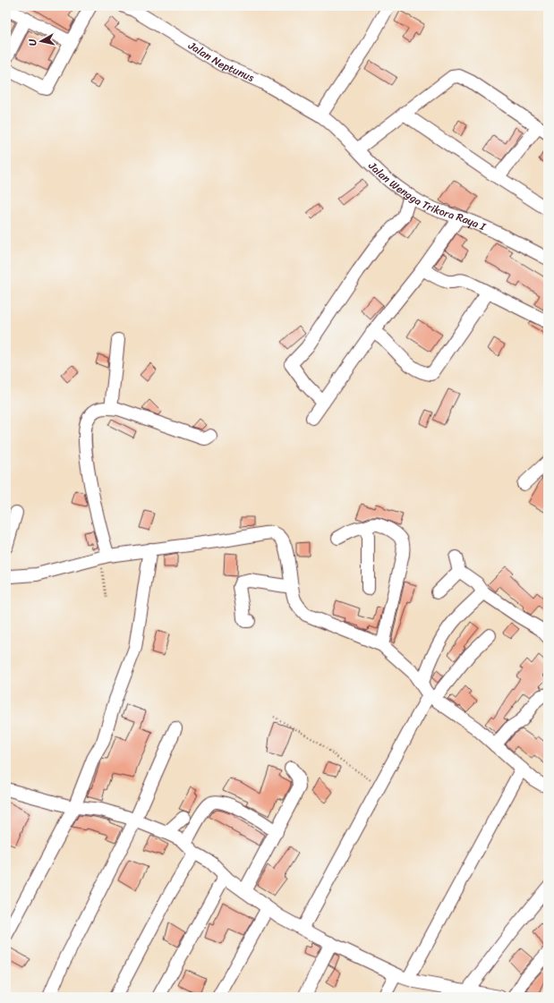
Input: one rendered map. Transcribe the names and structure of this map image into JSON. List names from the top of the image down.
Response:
{
  "streets": {
    "street": ["Jalan Neptunus", "Jalan Wengga Trikora Raya I"]
  },
  "crossings": [
    ["Jalan Neptunus", "Jalan Wengga Trikora Raya I"]
  ],
  "north": "left"
}
